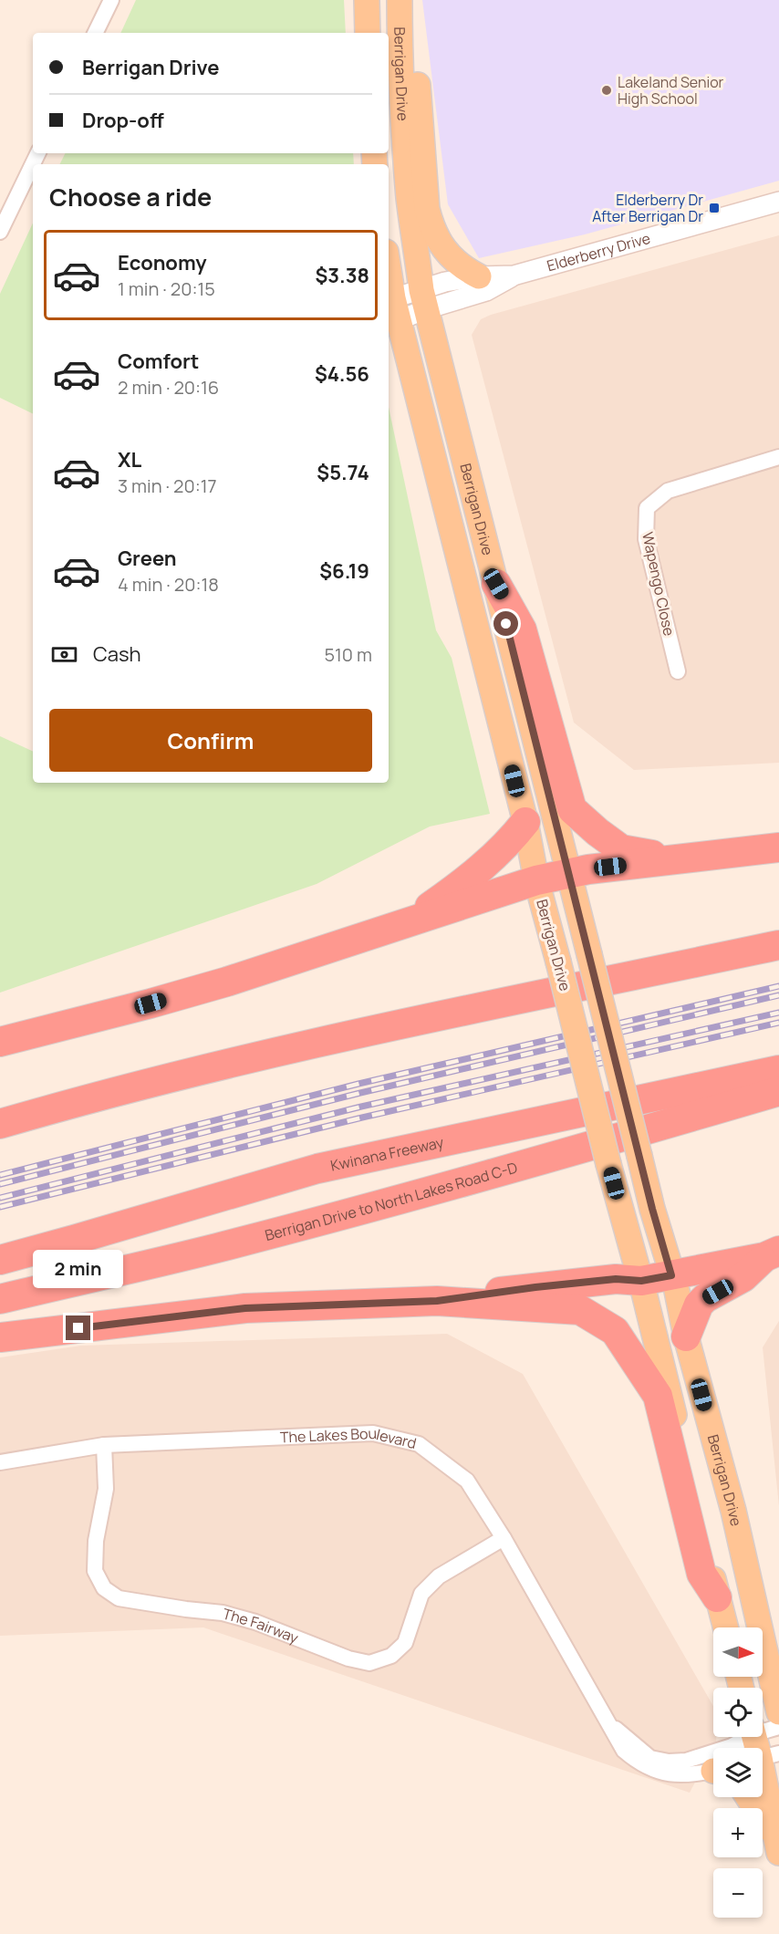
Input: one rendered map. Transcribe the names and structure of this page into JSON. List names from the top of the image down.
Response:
{
  "streets": {
    "highway": ["Kwinana Freeway", "Berrigan Drive to North Lakes Road C-D"],
    "main road": ["Berrigan Drive"],
    "street": [
      "Elderberry Drive",
      "Wapengo Close",
      "The Lakes Boulevard",
      "The Fairway"
    ]
  },
  "crossings": [
    ["Berrigan Drive", "Elderberry Drive"],
    ["The Lakes Boulevard", "The Fairway"]
  ],
  "places": {
    "other": ["Lakeland Senior High School"],
    "transit": ["Elderberry Dr After Berrigan Dr"]
  },
  "north": "right",
  "page": {
    "banner": ["Berrigan Drive", "Drop-off"],
    "heading": "Choose a ride",
    "list": [
      {
        "name": "Economy",
        "note": "1 min · 20:15",
        "value": "$3.38"
      },
      {
        "name": "Comfort",
        "note": "2 min · 20:16",
        "value": "$4.56"
      },
      {
        "name": "XL",
        "note": "3 min · 20:17",
        "value": "$5.74"
      },
      {
        "name": "Green",
        "note": "4 min · 20:18",
        "value": "$6.19"
      }
    ],
    "pay": ["Cash", "510 m"],
    "buttons": "Confirm",
    "bubble": "2 min",
    "map_buttons": ["+", "−"]
  }
}
